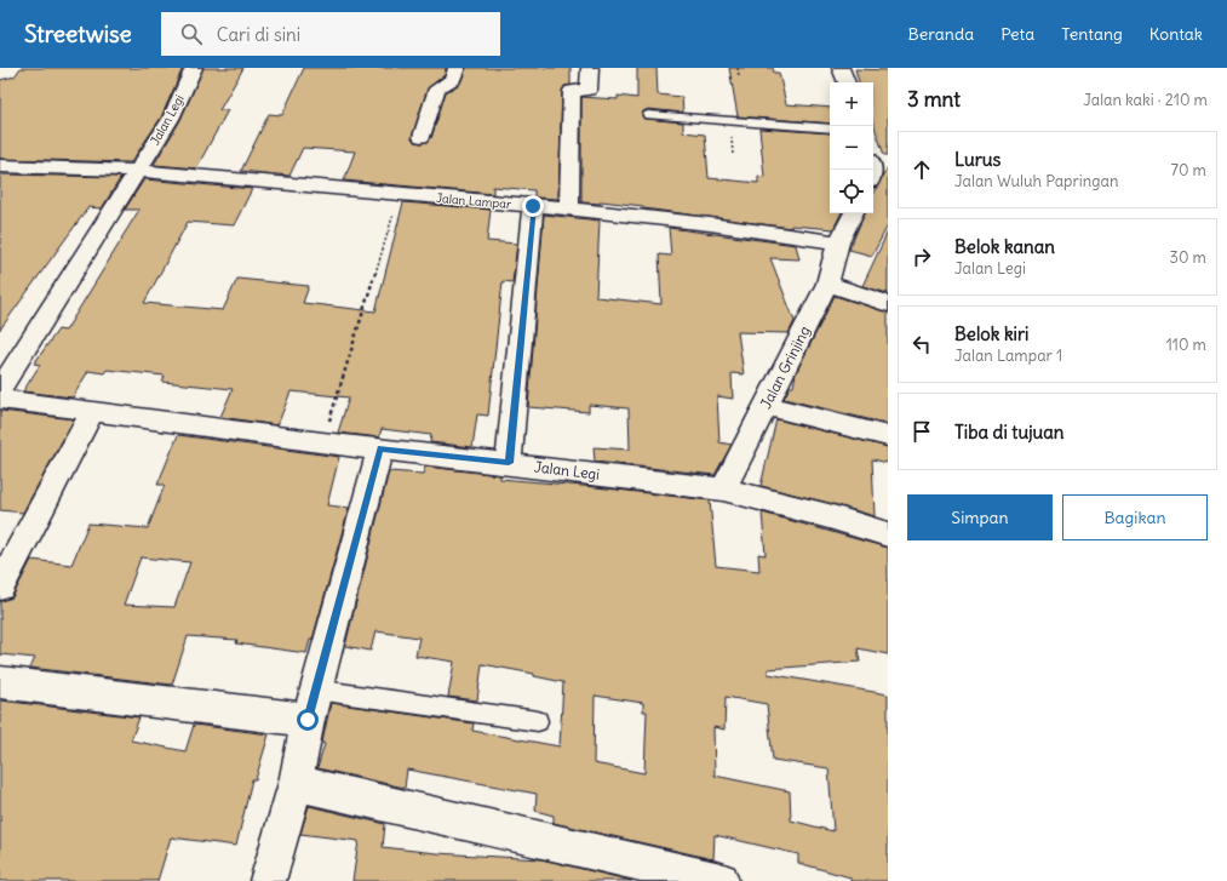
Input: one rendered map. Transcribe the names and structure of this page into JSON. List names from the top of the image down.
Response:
{
  "streets": {
    "street": ["Jalan Legi", "Jalan Lampar", "Jalan Grinjing"]
  },
  "crossings": [
    ["Jalan Legi", "Jalan Lampar"],
    ["Jalan Legi", "Jalan Grinjing"],
    ["Jalan Lampar", "Jalan Grinjing"]
  ],
  "page": {
    "header": "Streetwise",
    "search": "Cari di sini",
    "nav": [
      "Beranda",
      "Peta",
      "Tentang",
      "Kontak"
    ],
    "heading": ["3 mnt", "Jalan kaki · 210 m"],
    "map_buttons": ["+", "−"],
    "list": [
      ["Lurus", "Jalan Wuluh Papringan", "70 m"],
      ["Belok kanan", "Jalan Legi", "30 m"],
      ["Belok kiri", "Jalan Lampar 1", "110 m"],
      "Tiba di tujuan"
    ],
    "buttons": ["Simpan", "Bagikan"]
  }
}
